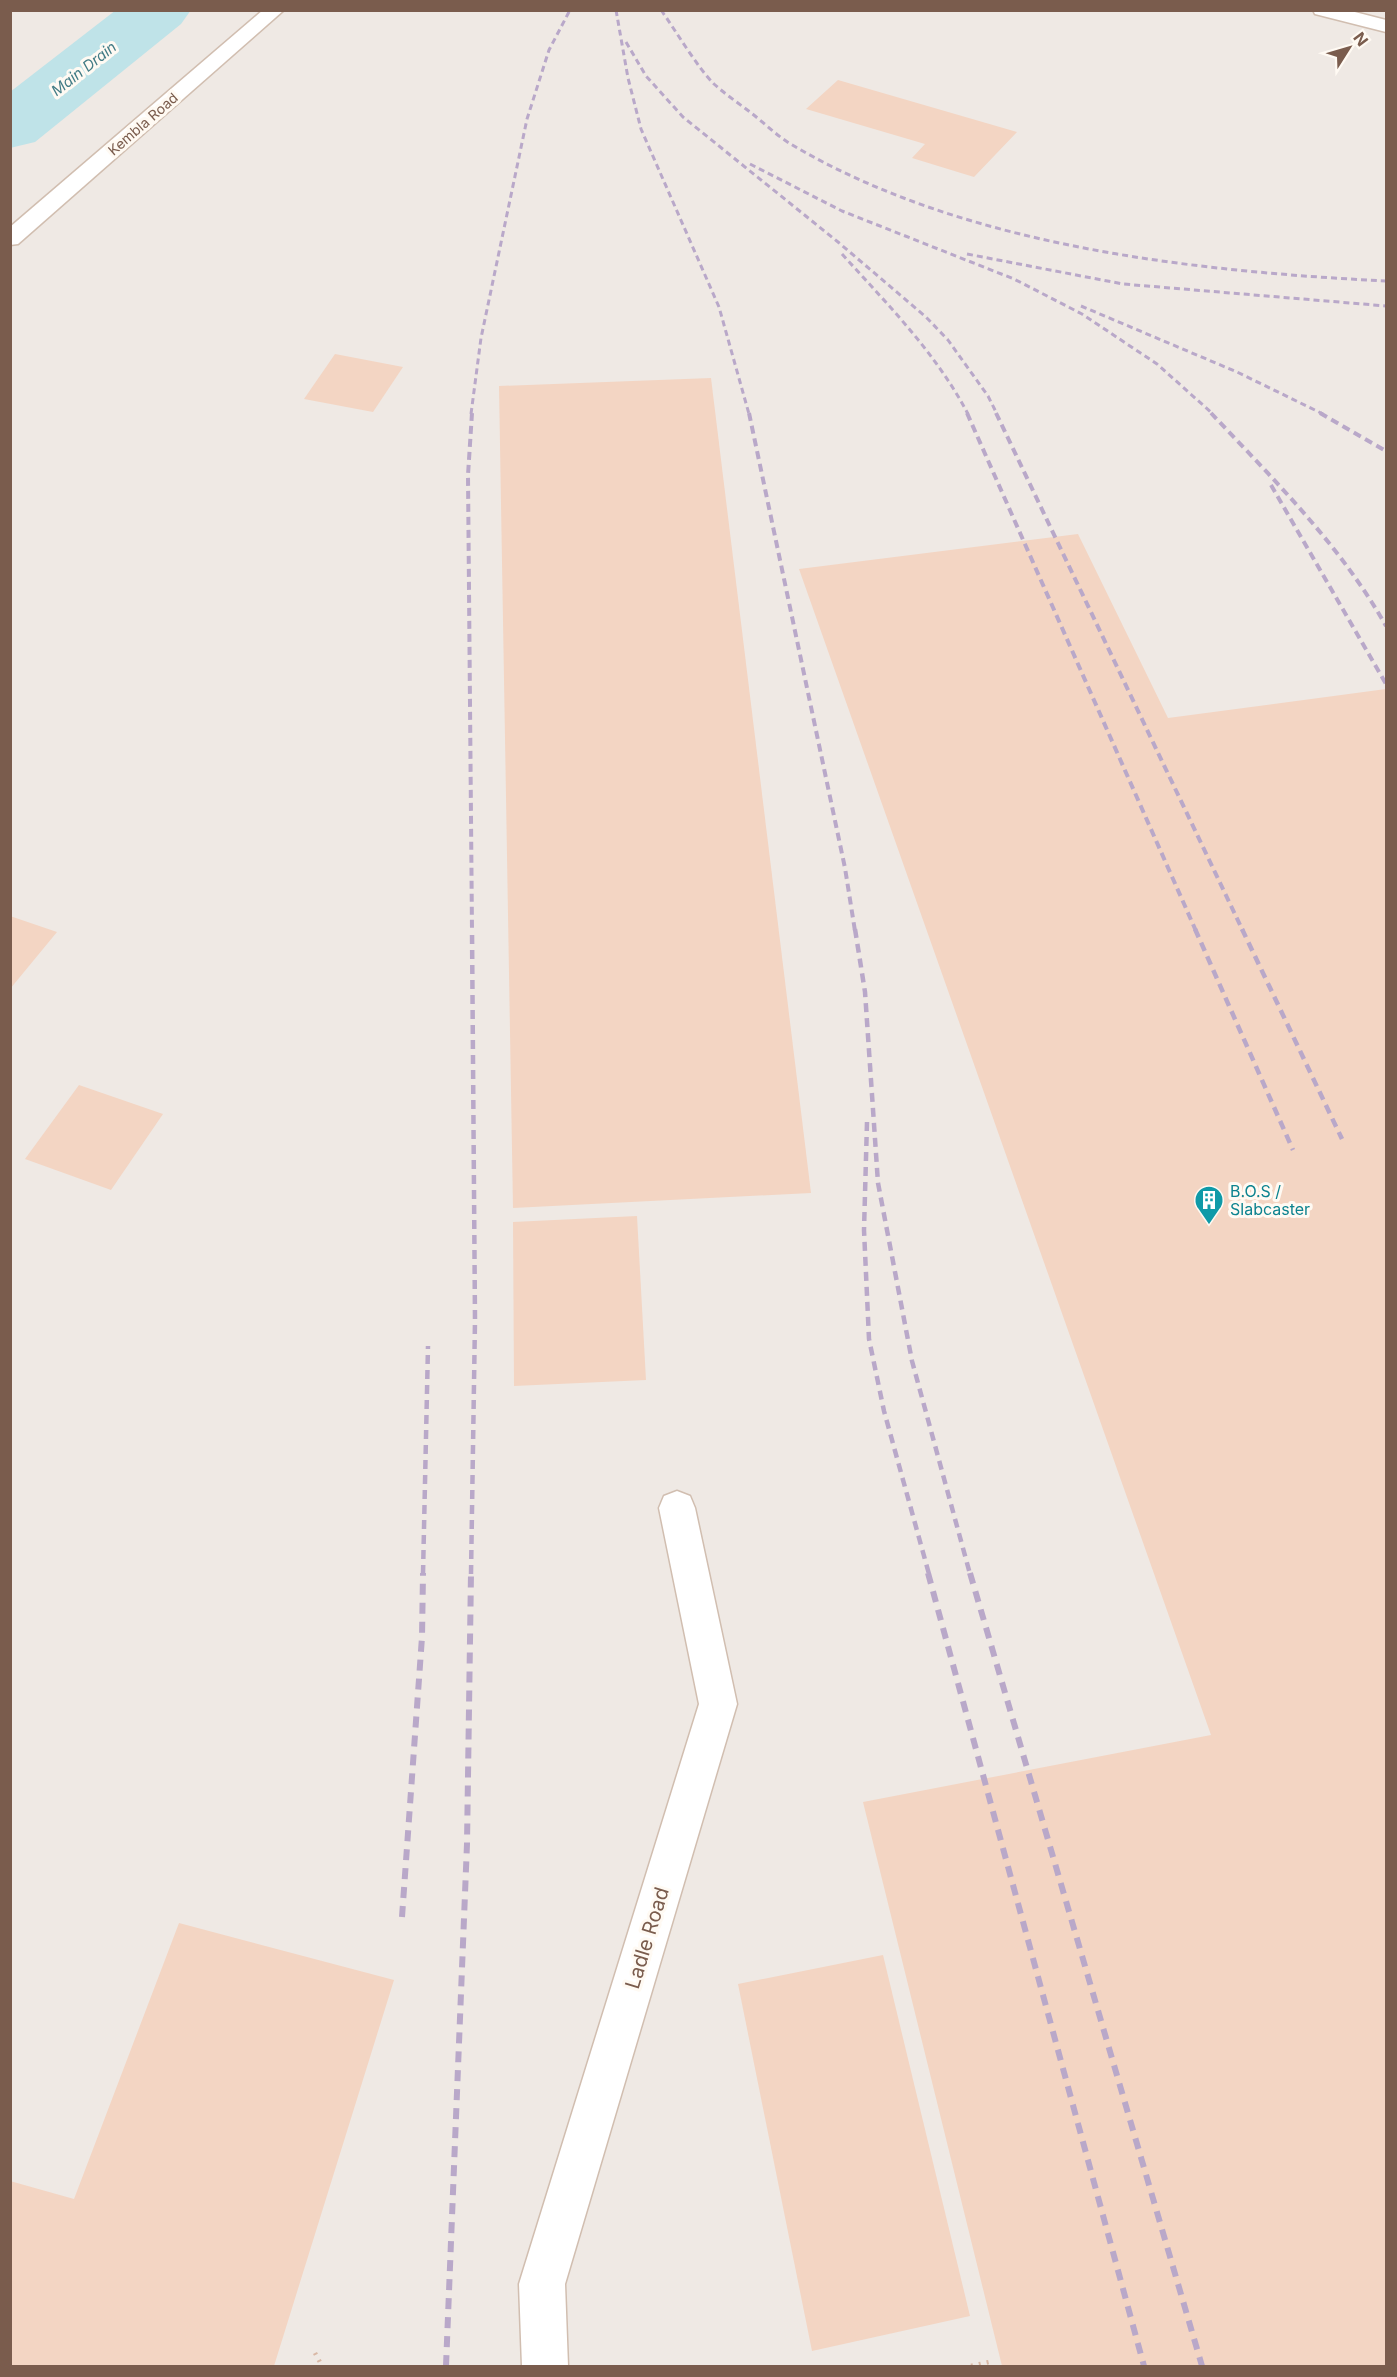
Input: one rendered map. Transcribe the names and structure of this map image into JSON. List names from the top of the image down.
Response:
{
  "streets": {
    "street": ["Kembla Road", "Ladle Road"]
  },
  "water": ["Main Drain"],
  "places": {
    "building": ["B.O.S / Slabcaster"]
  },
  "north": "top right"
}
